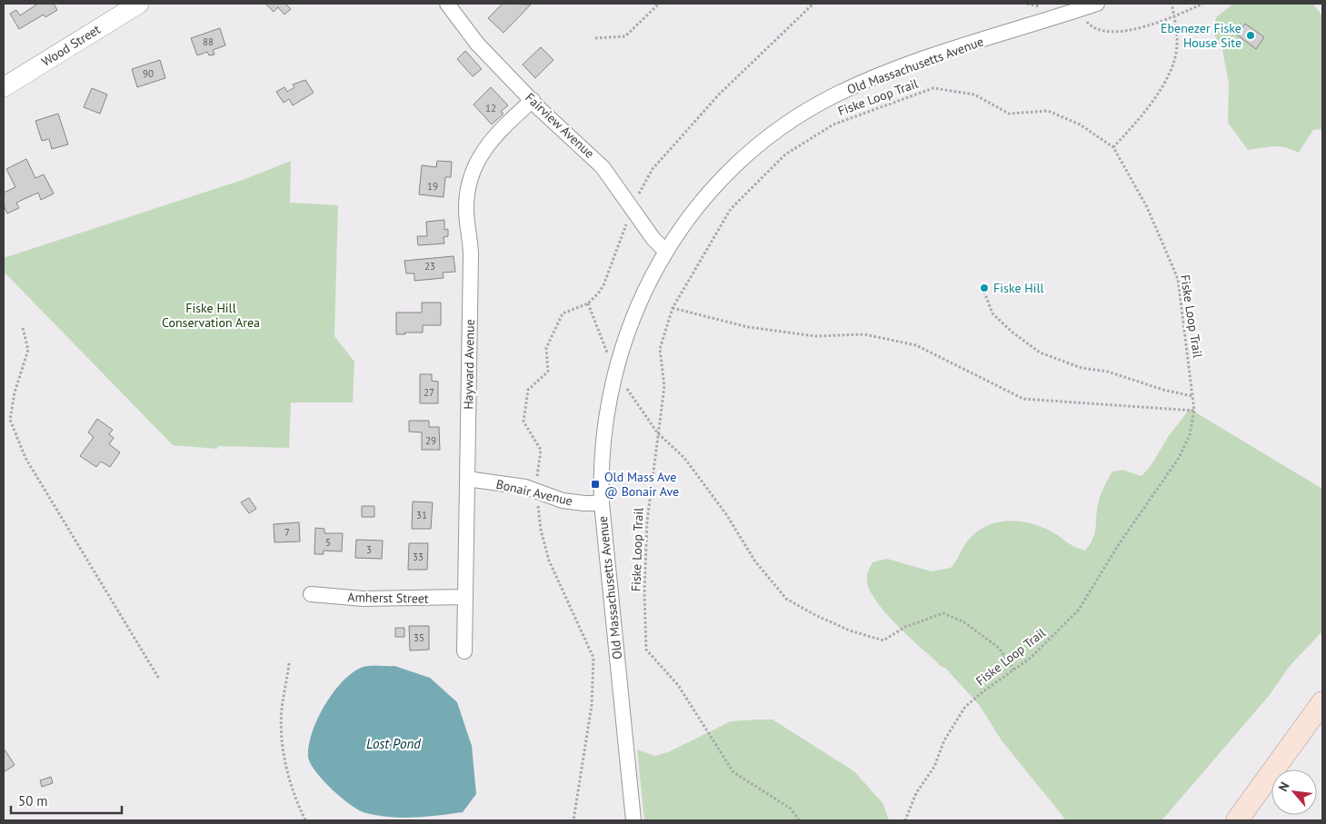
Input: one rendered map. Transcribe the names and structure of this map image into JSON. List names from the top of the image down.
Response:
{
  "streets": {
    "street": [
      "Wood Street",
      "Old Massachusetts Avenue",
      "Fairview Avenue",
      "Hayward Avenue",
      "Bonair Avenue",
      "Amherst Street"
    ],
    "path": ["Fiske Loop Trail"]
  },
  "crossings": [
    ["Old Massachusetts Avenue", "Fairview Avenue"],
    ["Old Massachusetts Avenue", "Bonair Avenue"],
    ["Fairview Avenue", "Hayward Avenue"],
    ["Hayward Avenue", "Bonair Avenue"],
    ["Hayward Avenue", "Amherst Street"]
  ],
  "water": ["Lost Pond"],
  "parks": ["Fiske Hill Conservation Area"],
  "places": {
    "other": ["Ebenezer Fiske House Site", "Fiske Hill"],
    "transit": ["Old Mass Ave @ Bonair Ave"]
  },
  "house_numbers": [
    "88",
    "90",
    "12",
    "19",
    "23",
    "27",
    "29",
    "31",
    "7",
    "5",
    "3",
    "33",
    "35"
  ],
  "scale_bar": "50 m",
  "north": "top left"
}
